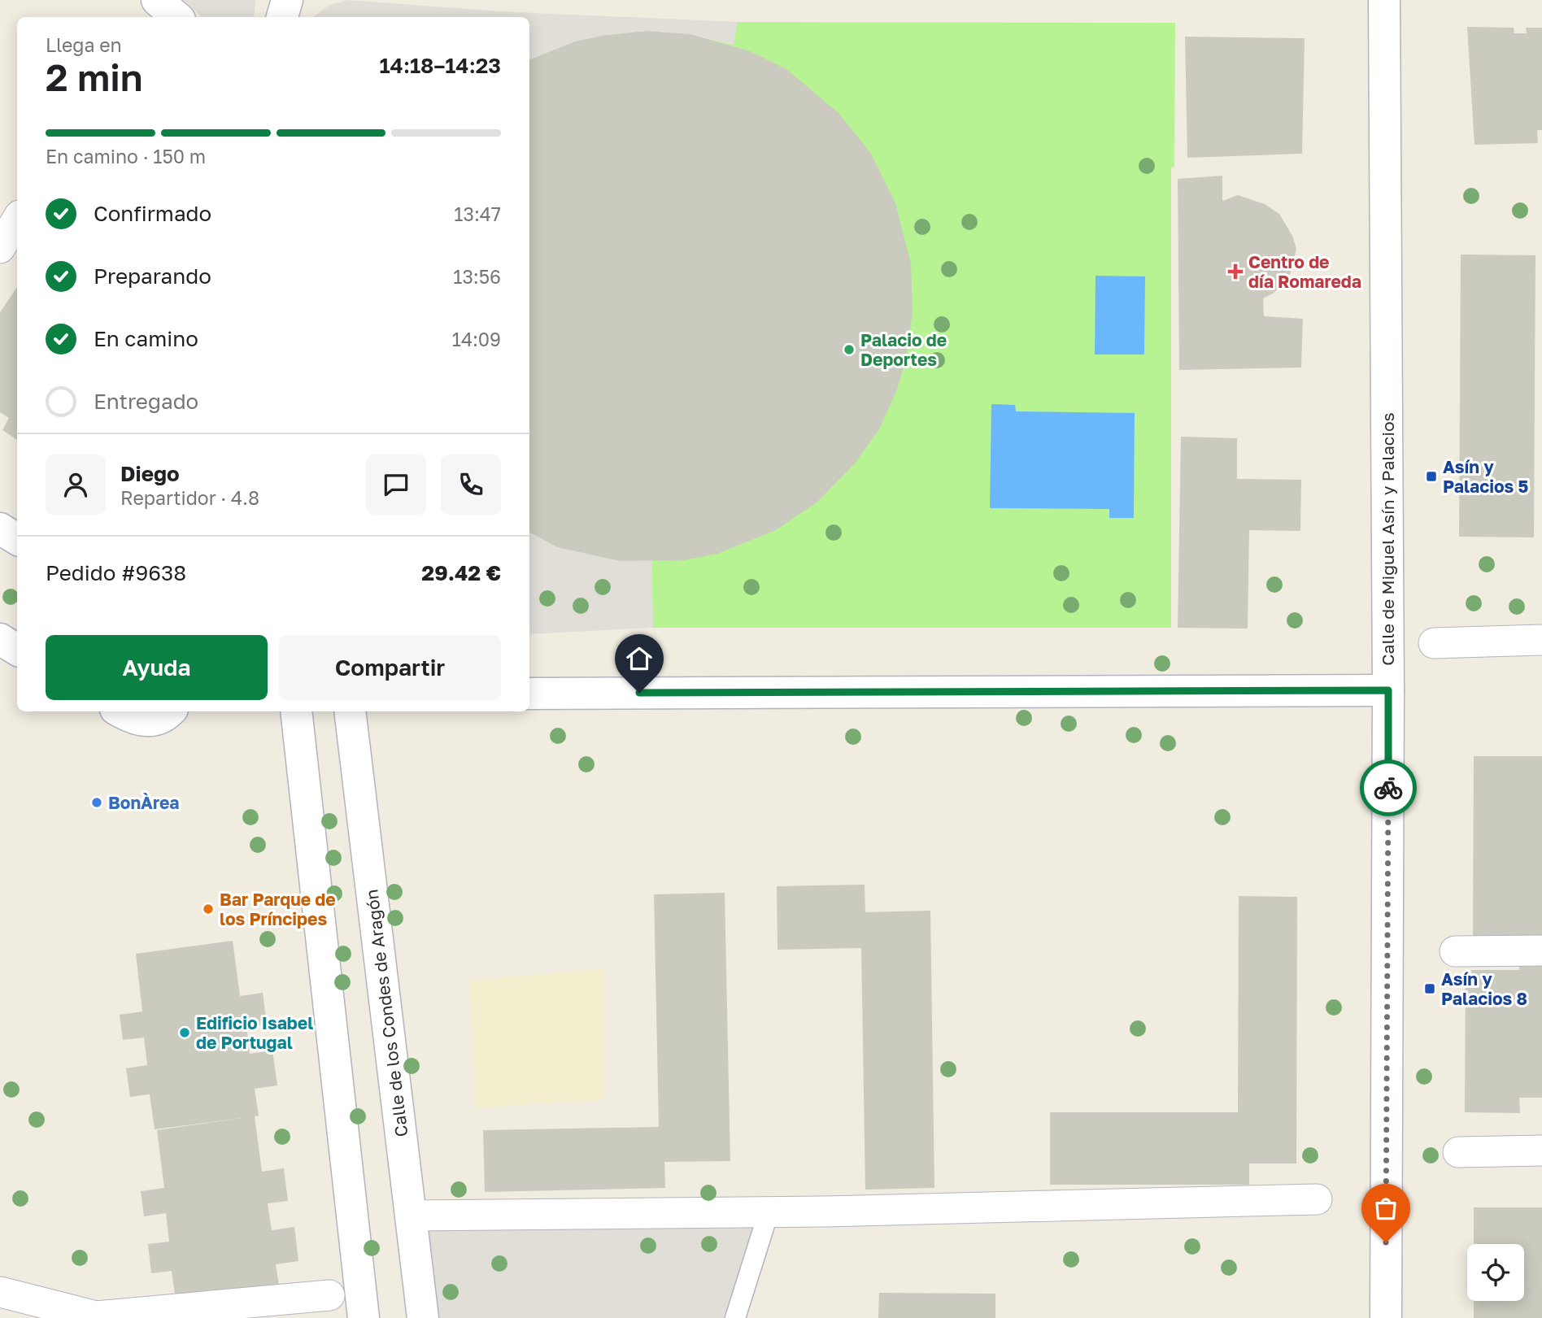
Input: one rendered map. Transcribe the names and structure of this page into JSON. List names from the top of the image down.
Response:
{
  "streets": {
    "street": ["Calle de Miguel Asín y Palacios", "Calle de los Condes de Aragón"]
  },
  "places": {
    "health": ["Centro de día Romareda"],
    "other": [
      "Palacio de Deportes",
      "BonÀrea",
      "Bar Parque de los Príncipes",
      "Edificio Isabel de Portugal"
    ],
    "transit": ["Asín y Palacios 5", "Asín y Palacios 8"]
  },
  "page": {
    "heading": ["2 min", "Llega en", "14:18–14:23"],
    "panel": [
      "Diego",
      "Repartidor · 4.8",
      "Pedido #9638",
      "29.42 €"
    ],
    "bar": "En camino · 150 m",
    "list": [
      ["Confirmado", "13:47"],
      ["Preparando", "13:56"],
      ["En camino", "14:09"],
      "Entregado"
    ],
    "buttons": ["Ayuda", "Compartir"]
  }
}
